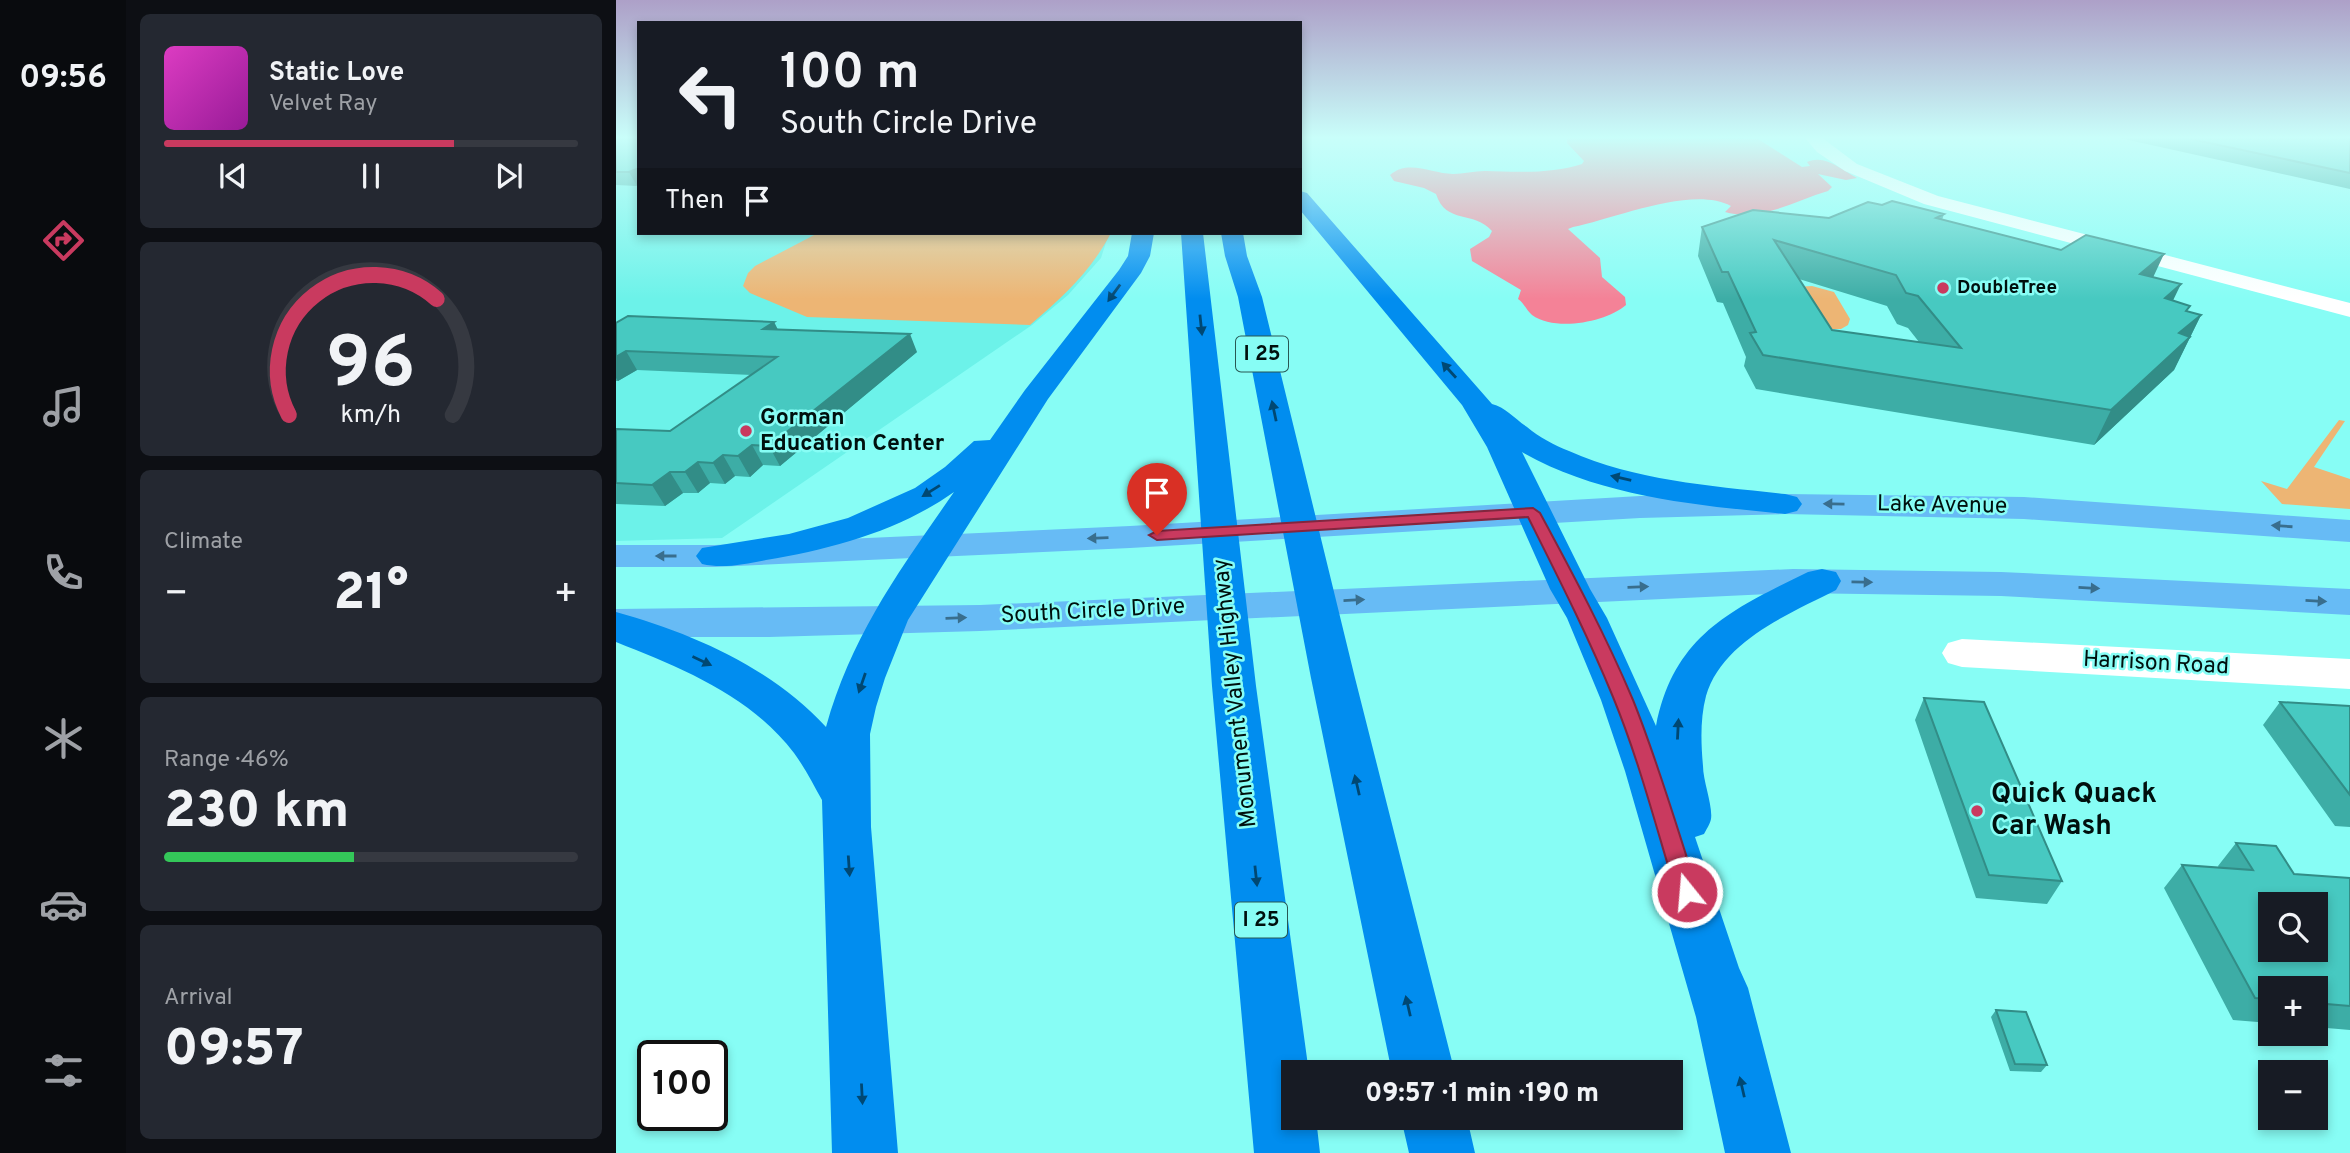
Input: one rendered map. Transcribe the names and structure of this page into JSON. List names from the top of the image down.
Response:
{
  "streets": {
    "highway": ["I 25", "Monument Valley Highway"],
    "main road": ["Lake Avenue", "South Circle Drive"],
    "street": ["Harrison Road"]
  },
  "places": ["DoubleTree", "Gorman Education Center", "Quick Quack Car Wash"],
  "page": {
    "tabs": "09:56",
    "turn": ["100 m", "South Circle Drive"],
    "song": ["Static Love", "Velvet Ray"],
    "then": "Then",
    "tile": [
      "Climate",
      ["Range · 46%", "230 km"],
      ["Arrival", "09:57"]
    ],
    "heat": ["−", "21°", "+"],
    "map_buttons": ["+", "−"],
    "limit": "100",
    "trip": "09:57 · 1 min · 190 m",
    "gauge": ["96", "km/h"]
  }
}
